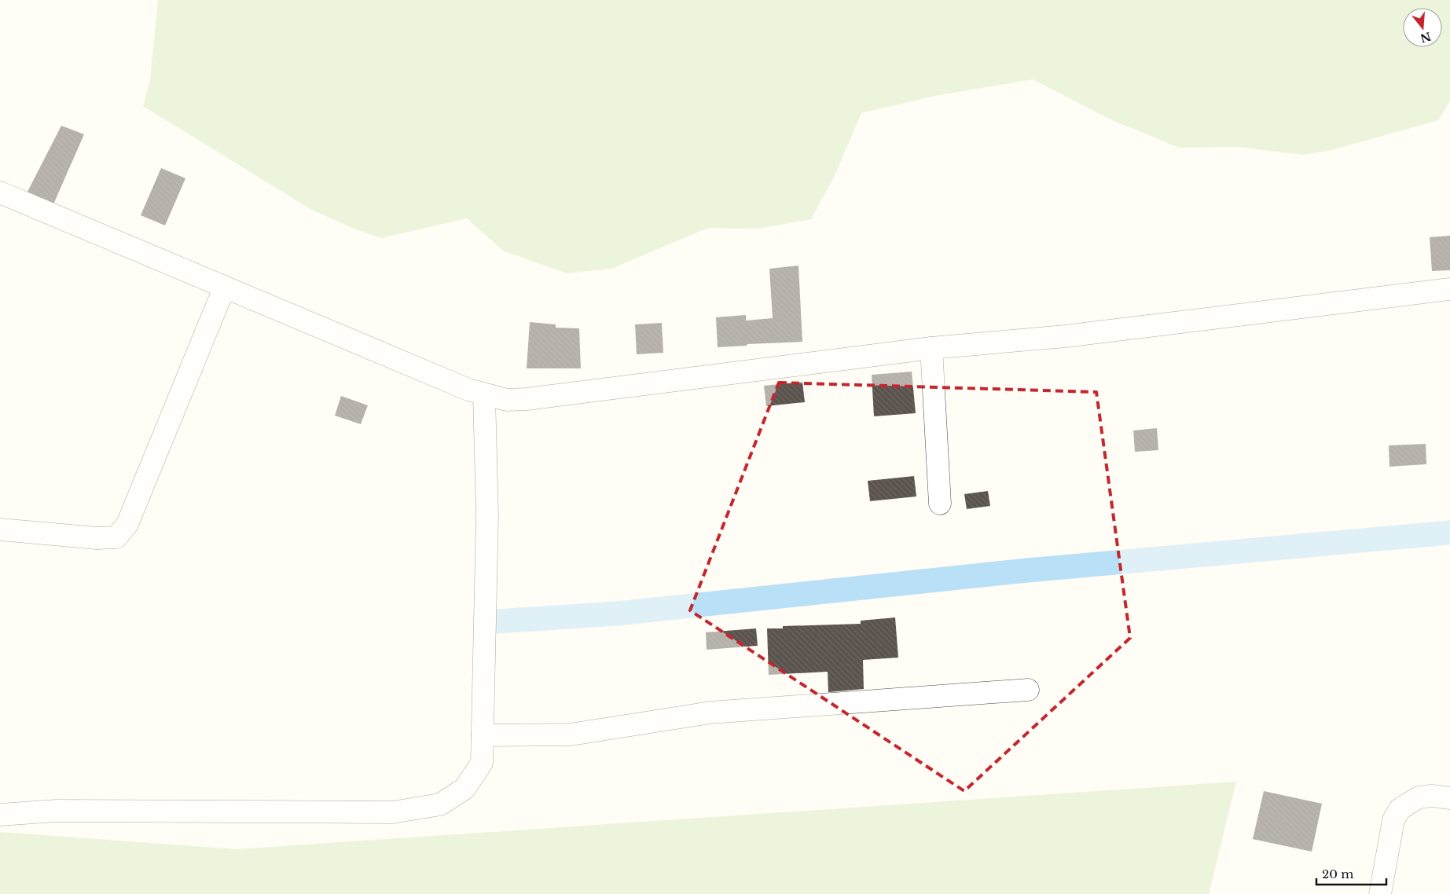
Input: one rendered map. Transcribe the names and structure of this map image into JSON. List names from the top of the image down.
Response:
{
  "scale_bar": "20 m",
  "north": "bottom"
}
